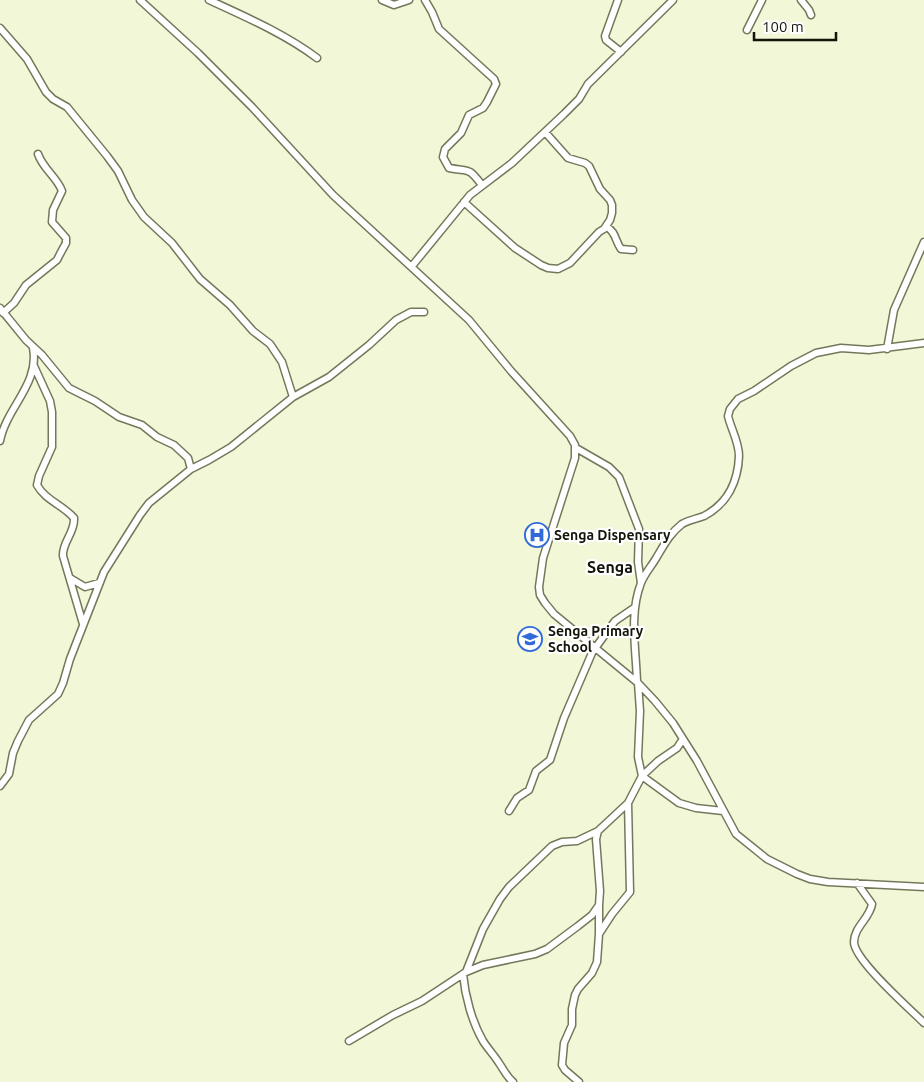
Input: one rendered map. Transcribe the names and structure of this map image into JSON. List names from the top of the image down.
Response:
{
  "districts": ["Senga"],
  "places": {
    "hospital": ["Senga Dispensary"],
    "school or university": ["Senga Primary School"]
  },
  "scale_bar": "100 m"
}
